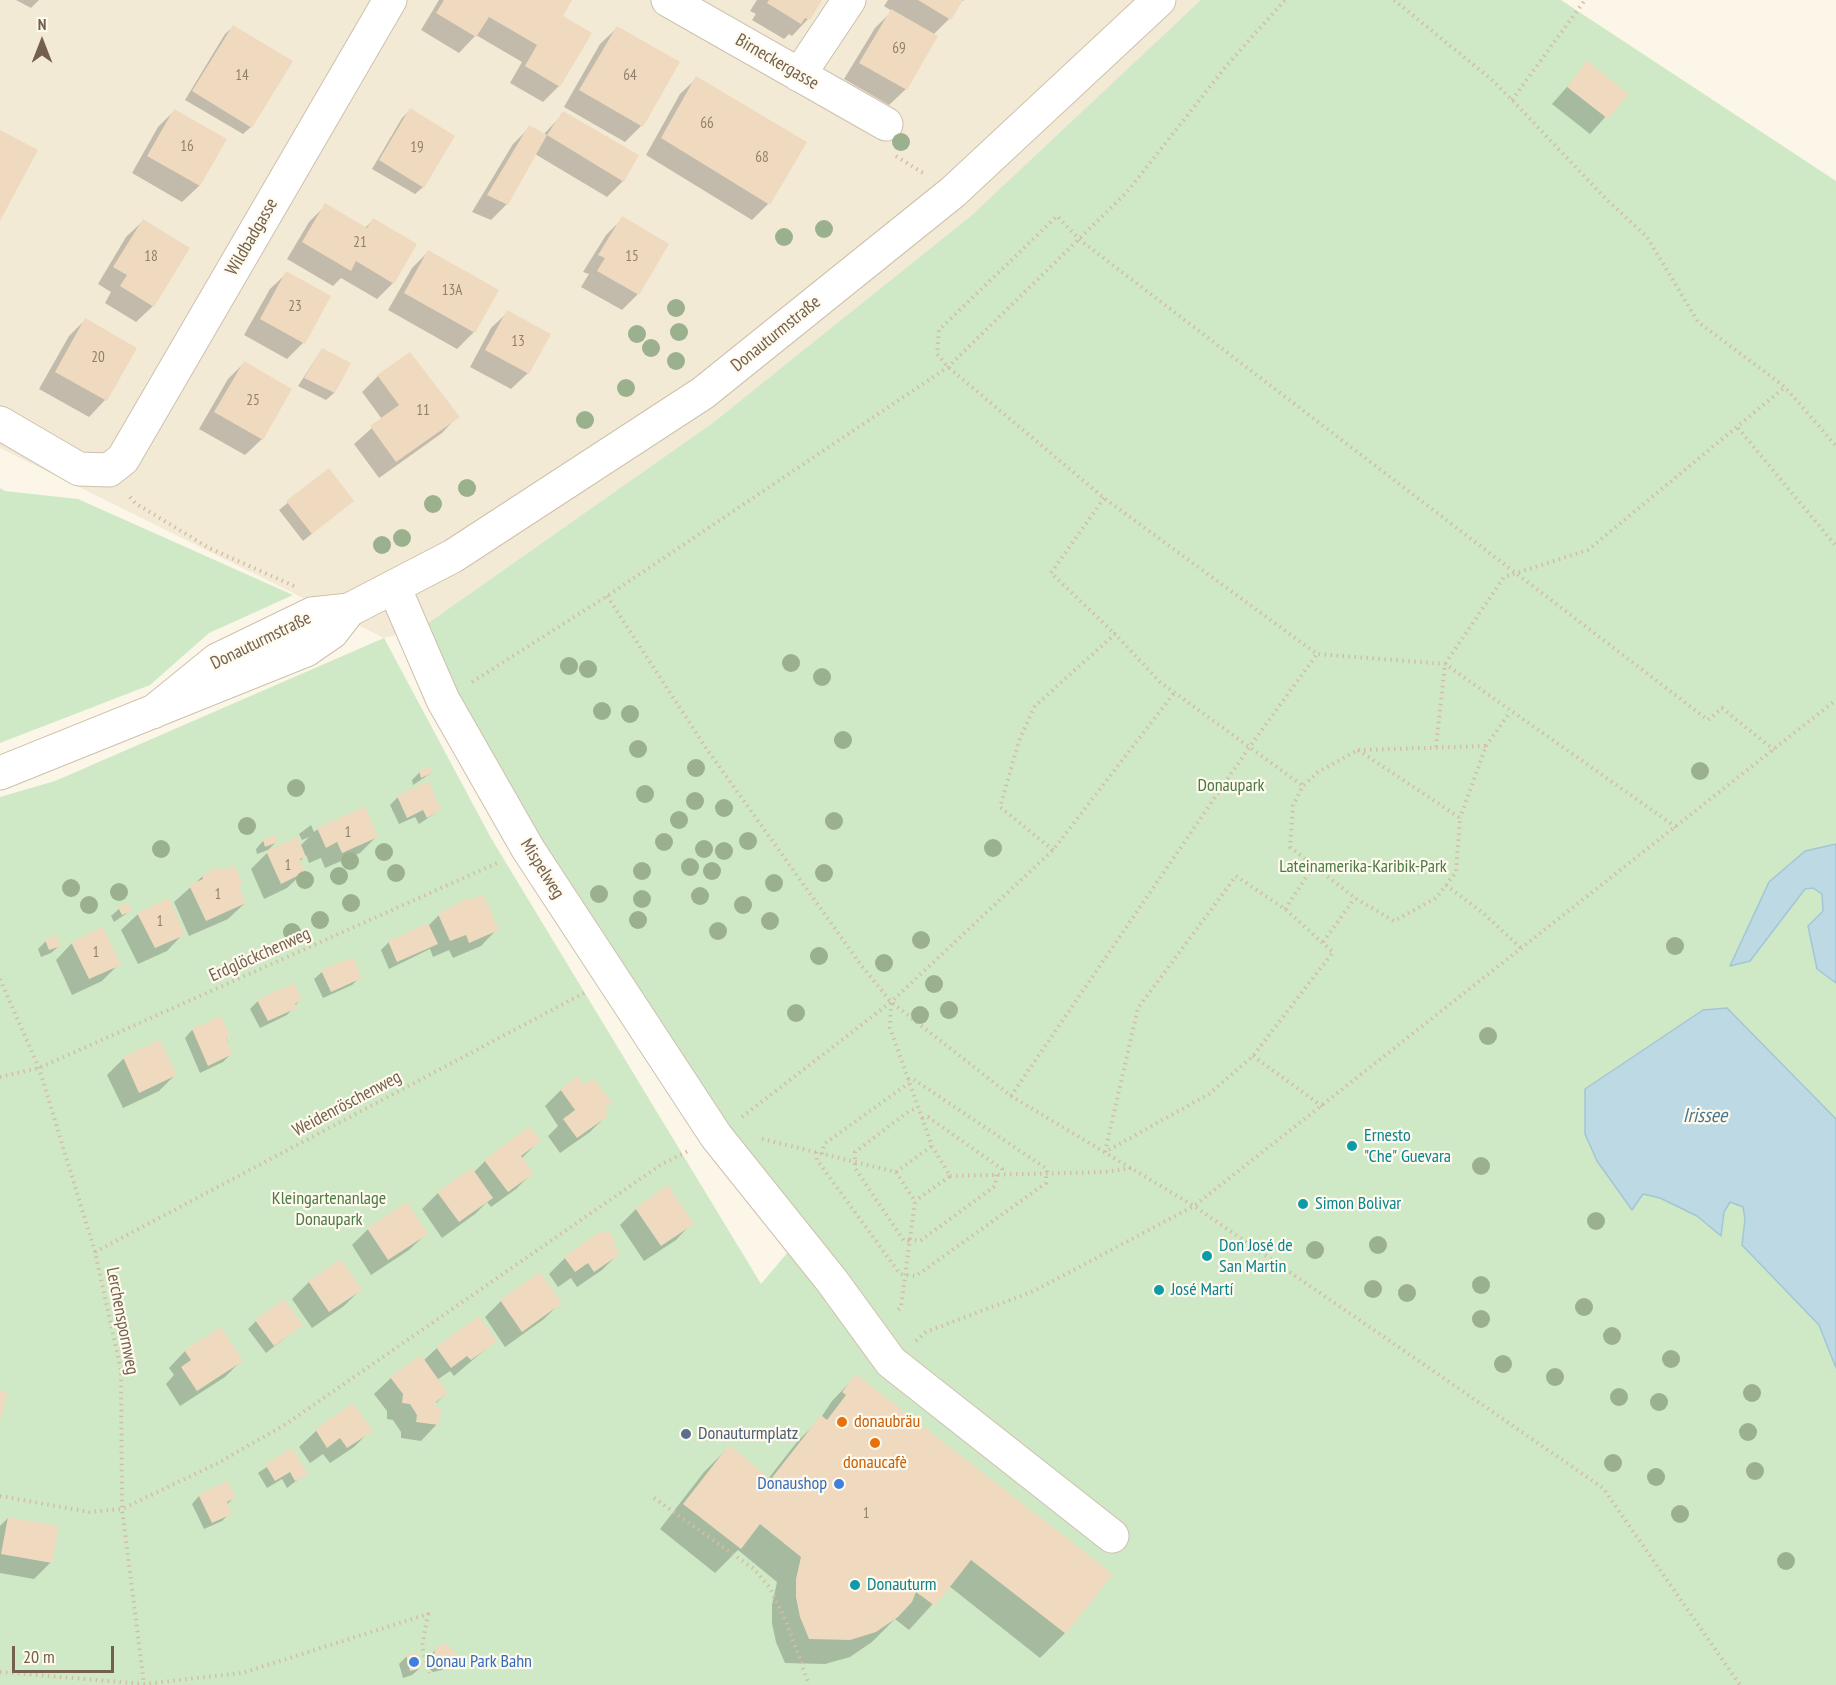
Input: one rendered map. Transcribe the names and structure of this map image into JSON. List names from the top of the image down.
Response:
{
  "streets": {
    "street": [
      "Birneckergasse",
      "Wildbadgasse",
      "Donauturmstraße",
      "Mispelweg"
    ],
    "path": ["Erdglöckchenweg", "Weidenröschenweg", "Lerchenspornweg"]
  },
  "crossings": [
    ["Donauturmstraße", "Mispelweg"],
    ["Mispelweg", "Erdglöckchenweg"],
    ["Mispelweg", "Weidenröschenweg"],
    ["Erdglöckchenweg", "Lerchenspornweg"],
    ["Weidenröschenweg", "Lerchenspornweg"]
  ],
  "water": ["Irissee"],
  "parks": ["Donaupark", "Lateinamerika-Karibik-Park", "Kleingartenanlage Donaupark"],
  "places": [
    "Ernesto \"Che\" Guevara",
    "Simon Bolivar",
    "Don José de San Martin",
    "José Martí",
    "donaubräu",
    "Donauturmplatz",
    "donaucafè",
    "Donaushop",
    "Donauturm",
    "Donau Park Bahn"
  ],
  "house_numbers": [
    "69",
    "14",
    "64",
    "66",
    "16",
    "19",
    "68",
    "21",
    "18",
    "15",
    "13A",
    "23",
    "13",
    "20",
    "25",
    "11",
    "1",
    "1",
    "1",
    "1",
    "1",
    "1"
  ],
  "scale_bar": "20 m",
  "north": "top"
}
